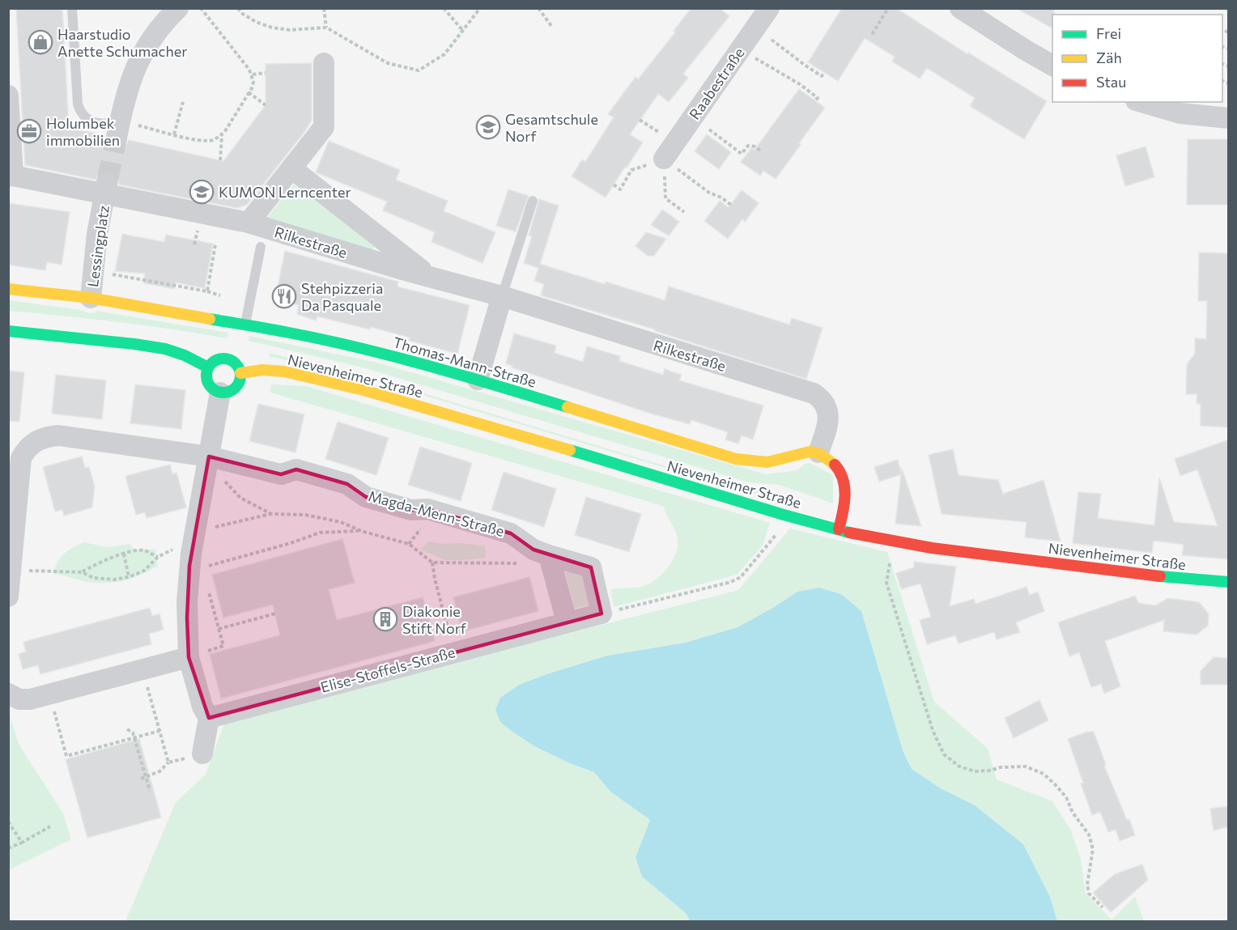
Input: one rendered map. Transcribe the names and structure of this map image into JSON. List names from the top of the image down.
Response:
{
  "streets": {
    "main road": ["Thomas-Mann-Straße", "Nievenheimer Straße"],
    "street": [
      "Raabestraße",
      "Rilkestraße",
      "Lessingplatz",
      "Magda-Menn-Straße",
      "Elise-Stoffels-Straße"
    ]
  },
  "crossings": [
    ["Rilkestraße", "Lessingplatz"],
    ["Rilkestraße", "Thomas-Mann-Straße"],
    ["Lessingplatz", "Thomas-Mann-Straße"]
  ],
  "places": {
    "shop": ["Haarstudio Anette Schumacher"],
    "school or university": ["Gesamtschule Norf", "KUMON Lerncenter"],
    "office": ["Holumbek immobilien"],
    "restaurant": ["Stehpizzeria Da Pasquale"],
    "building": ["Diakonie Stift Norf"]
  },
  "legend": ["Frei", "Zäh", "Stau"]
}
